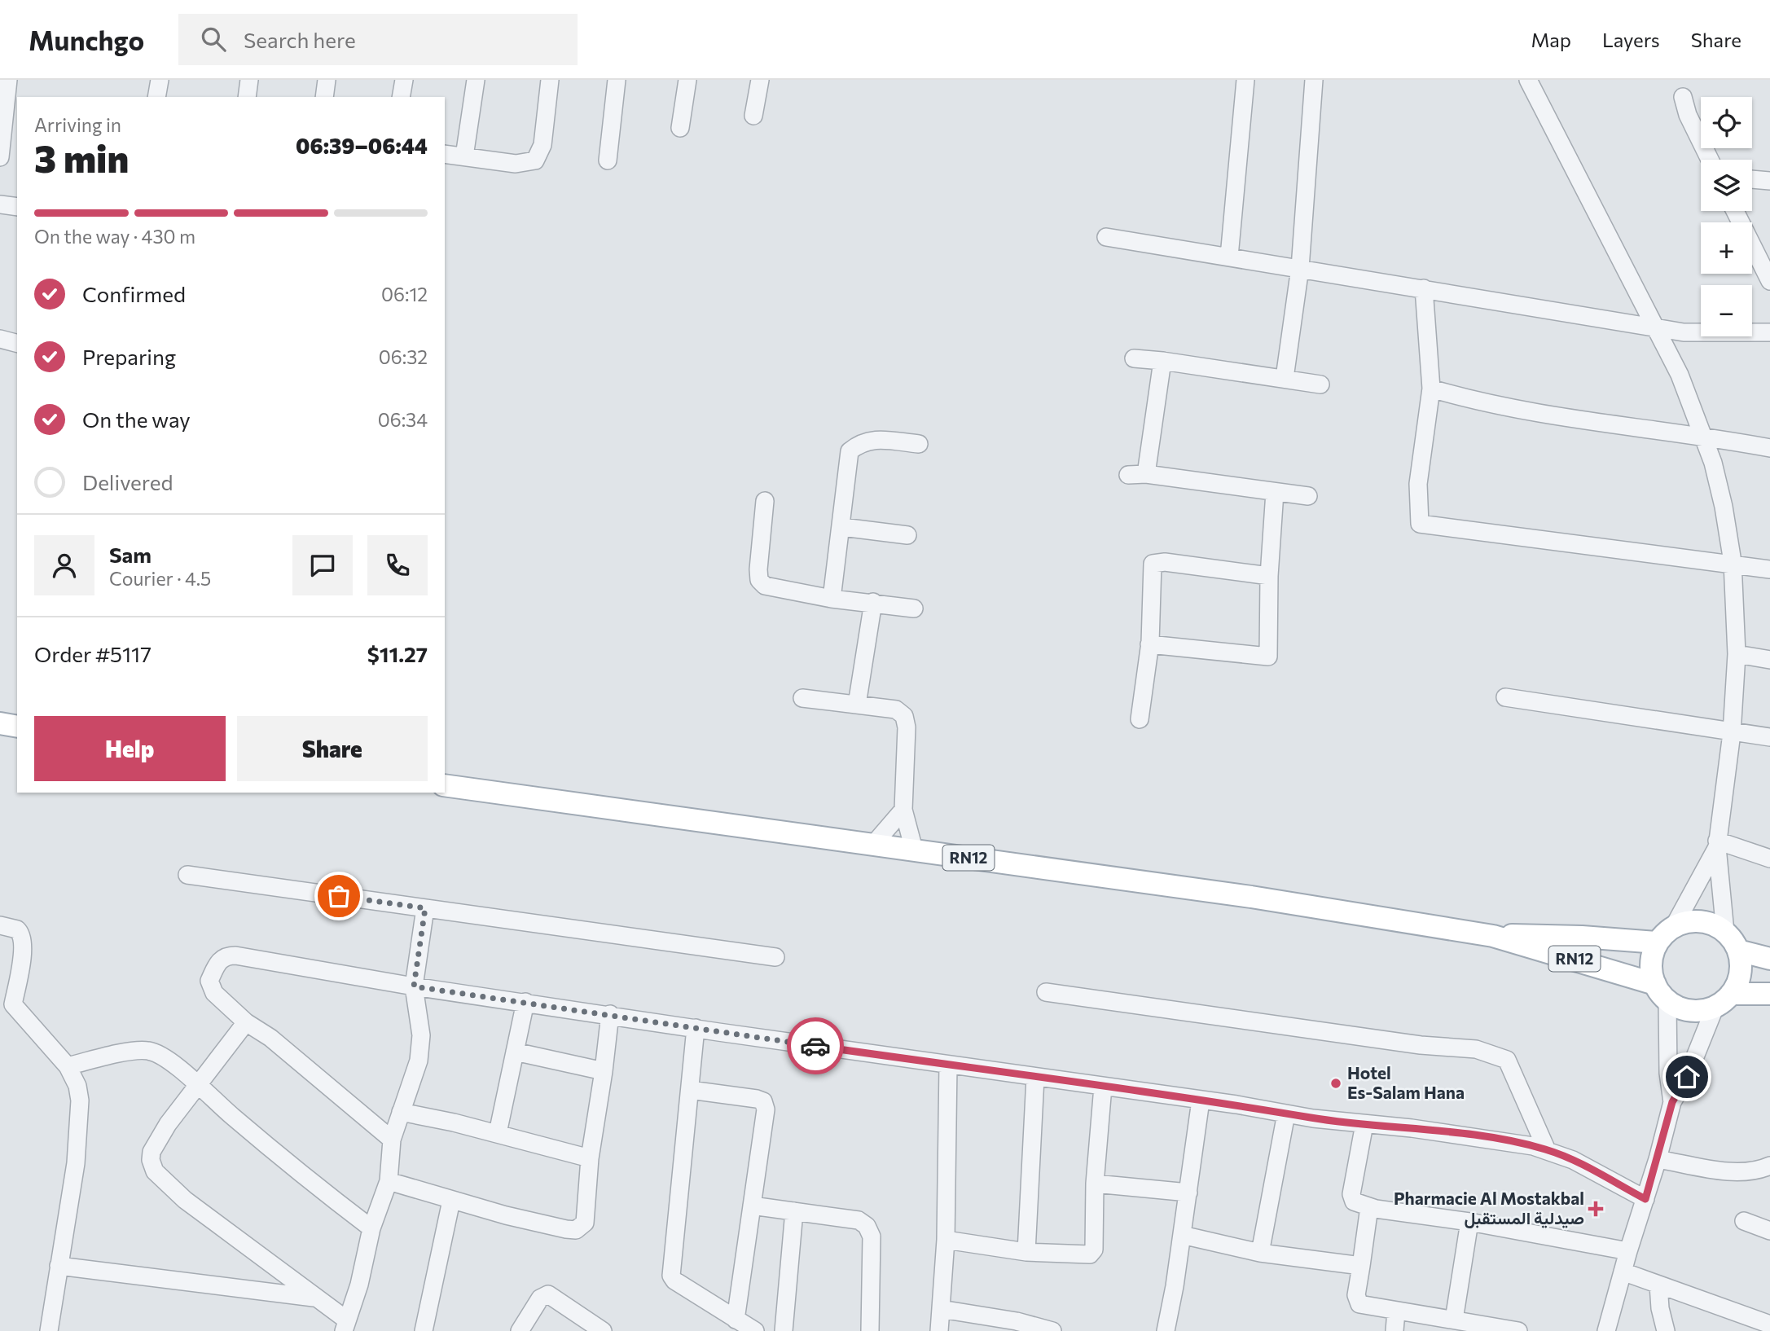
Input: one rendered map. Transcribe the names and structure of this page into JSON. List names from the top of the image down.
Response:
{
  "streets": {
    "main road": ["RN12"]
  },
  "places": {
    "other": ["Hotel Es-Salam Hana"],
    "health": ["Pharmacie Al Mostakbal صيدلية المستقبل"]
  },
  "page": {
    "header": "Munchgo",
    "search": "Search here",
    "nav": ["Map", "Layers", "Share"],
    "map_buttons": ["+", "−"],
    "heading": ["3 min", "Arriving in", "06:39–06:44"],
    "panel": [
      "Sam",
      "Courier · 4.5",
      "Order #5117",
      "$11.27"
    ],
    "bar": "On the way · 430 m",
    "list": [
      ["Confirmed", "06:12"],
      ["Preparing", "06:32"],
      ["On the way", "06:34"],
      "Delivered"
    ],
    "buttons": ["Help", "Share"]
  }
}
